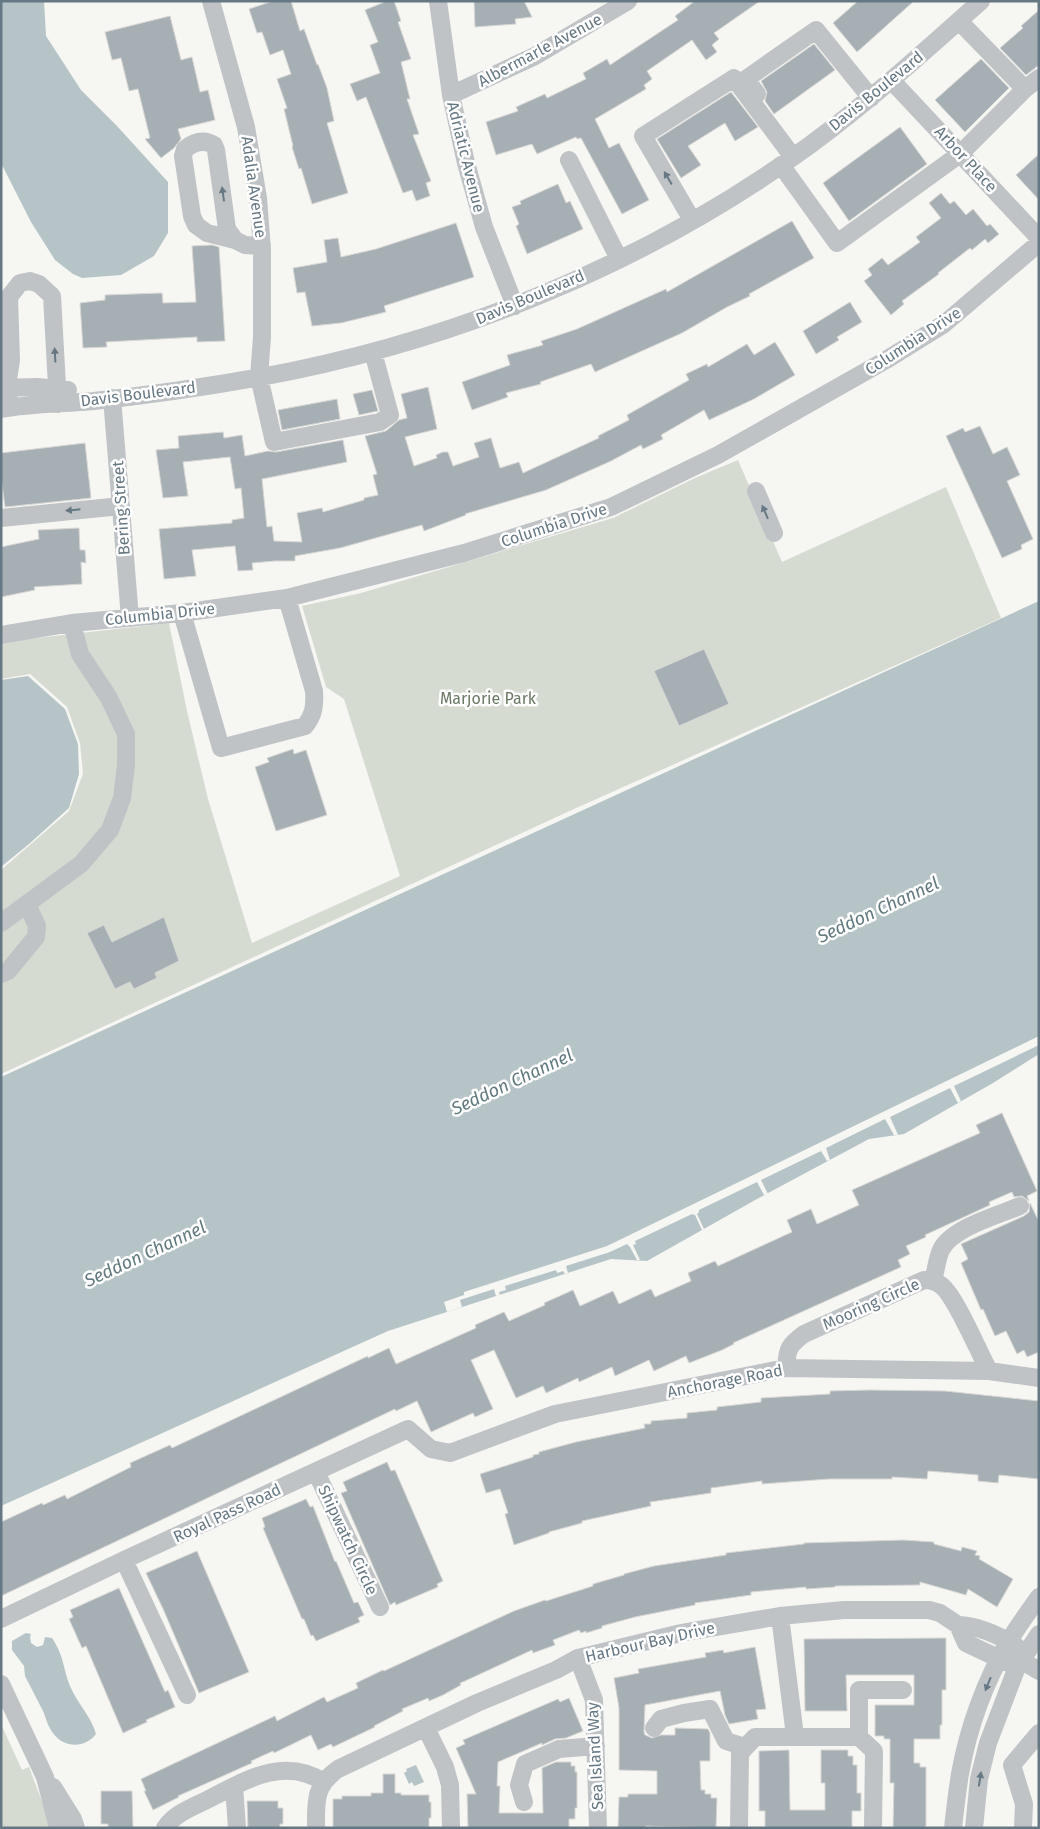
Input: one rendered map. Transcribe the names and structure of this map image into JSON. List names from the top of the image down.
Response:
{
  "streets": {
    "street": [
      "Albermarle Avenue",
      "Davis Boulevard",
      "Adriatic Avenue",
      "Arbor Place",
      "Adalia Avenue",
      "Columbia Drive",
      "Bering Street",
      "Mooring Circle",
      "Anchorage Road",
      "Royal Pass Road",
      "Shipwatch Circle",
      "Harbour Bay Drive",
      "Sea Island Way"
    ]
  },
  "crossings": [
    ["Albermarle Avenue", "Adriatic Avenue"],
    ["Davis Boulevard", "Adriatic Avenue"],
    ["Davis Boulevard", "Arbor Place"],
    ["Davis Boulevard", "Adalia Avenue"],
    ["Davis Boulevard", "Bering Street"],
    ["Columbia Drive", "Bering Street"],
    ["Mooring Circle", "Anchorage Road"],
    ["Anchorage Road", "Royal Pass Road"],
    ["Royal Pass Road", "Shipwatch Circle"],
    ["Harbour Bay Drive", "Sea Island Way"]
  ],
  "water": ["Seddon Channel"],
  "parks": ["Marjorie Park"]
}
